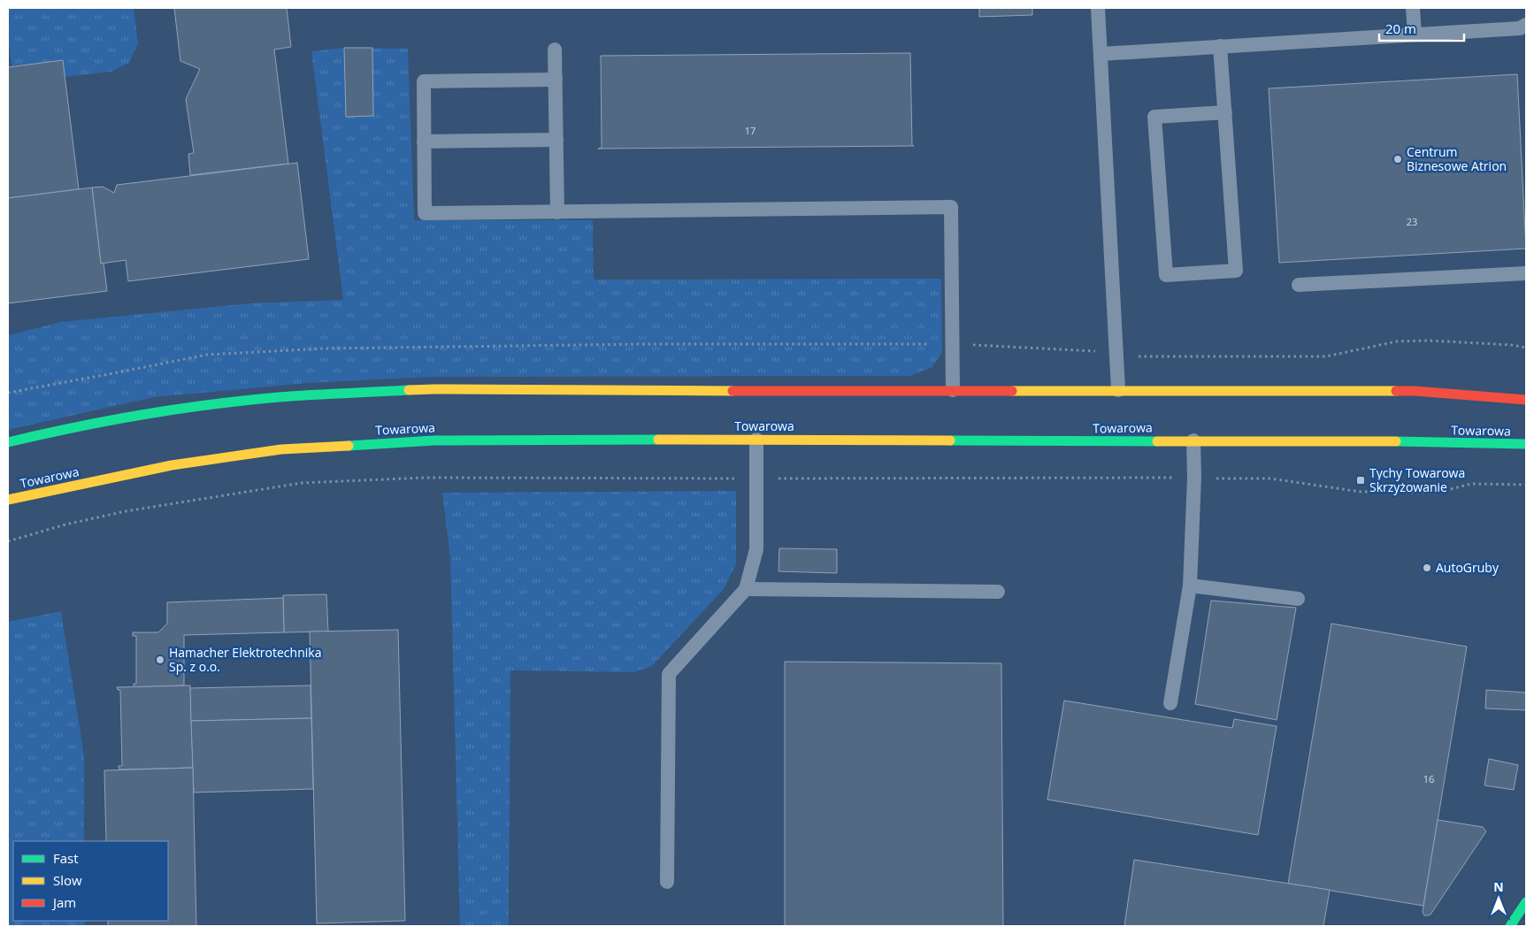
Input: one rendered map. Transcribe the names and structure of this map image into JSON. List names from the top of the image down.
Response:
{
  "streets": {
    "street": ["Towarowa"]
  },
  "places": {
    "other": ["Centrum Biznesowe Atrion", "AutoGruby", "Hamacher Elektrotechnika Sp. z o.o."],
    "transit": ["Tychy Towarowa Skrzyżowanie"]
  },
  "house_numbers": ["17", "23", "16"],
  "legend": ["Fast", "Slow", "Jam"],
  "scale_bar": "20 m",
  "north": "top"
}
